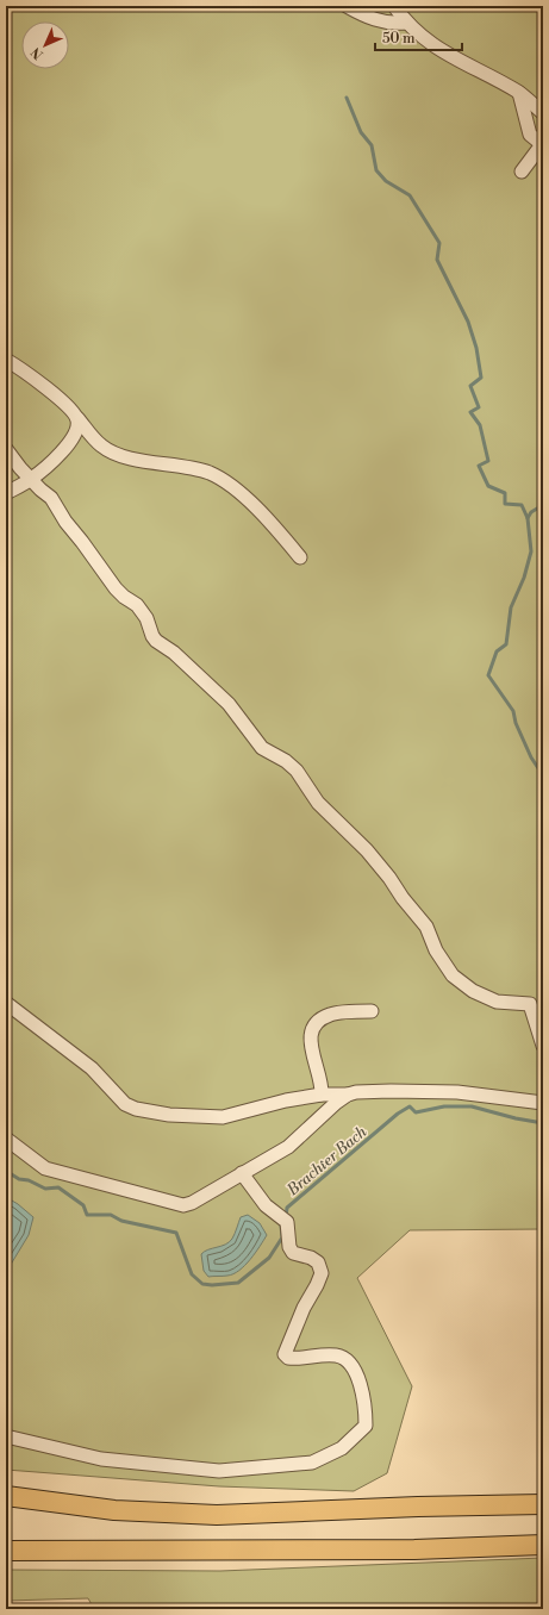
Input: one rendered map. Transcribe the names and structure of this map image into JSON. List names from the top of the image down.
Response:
{
  "water": ["Brachter Bach"],
  "scale_bar": "50 m",
  "north": "bottom left"
}
